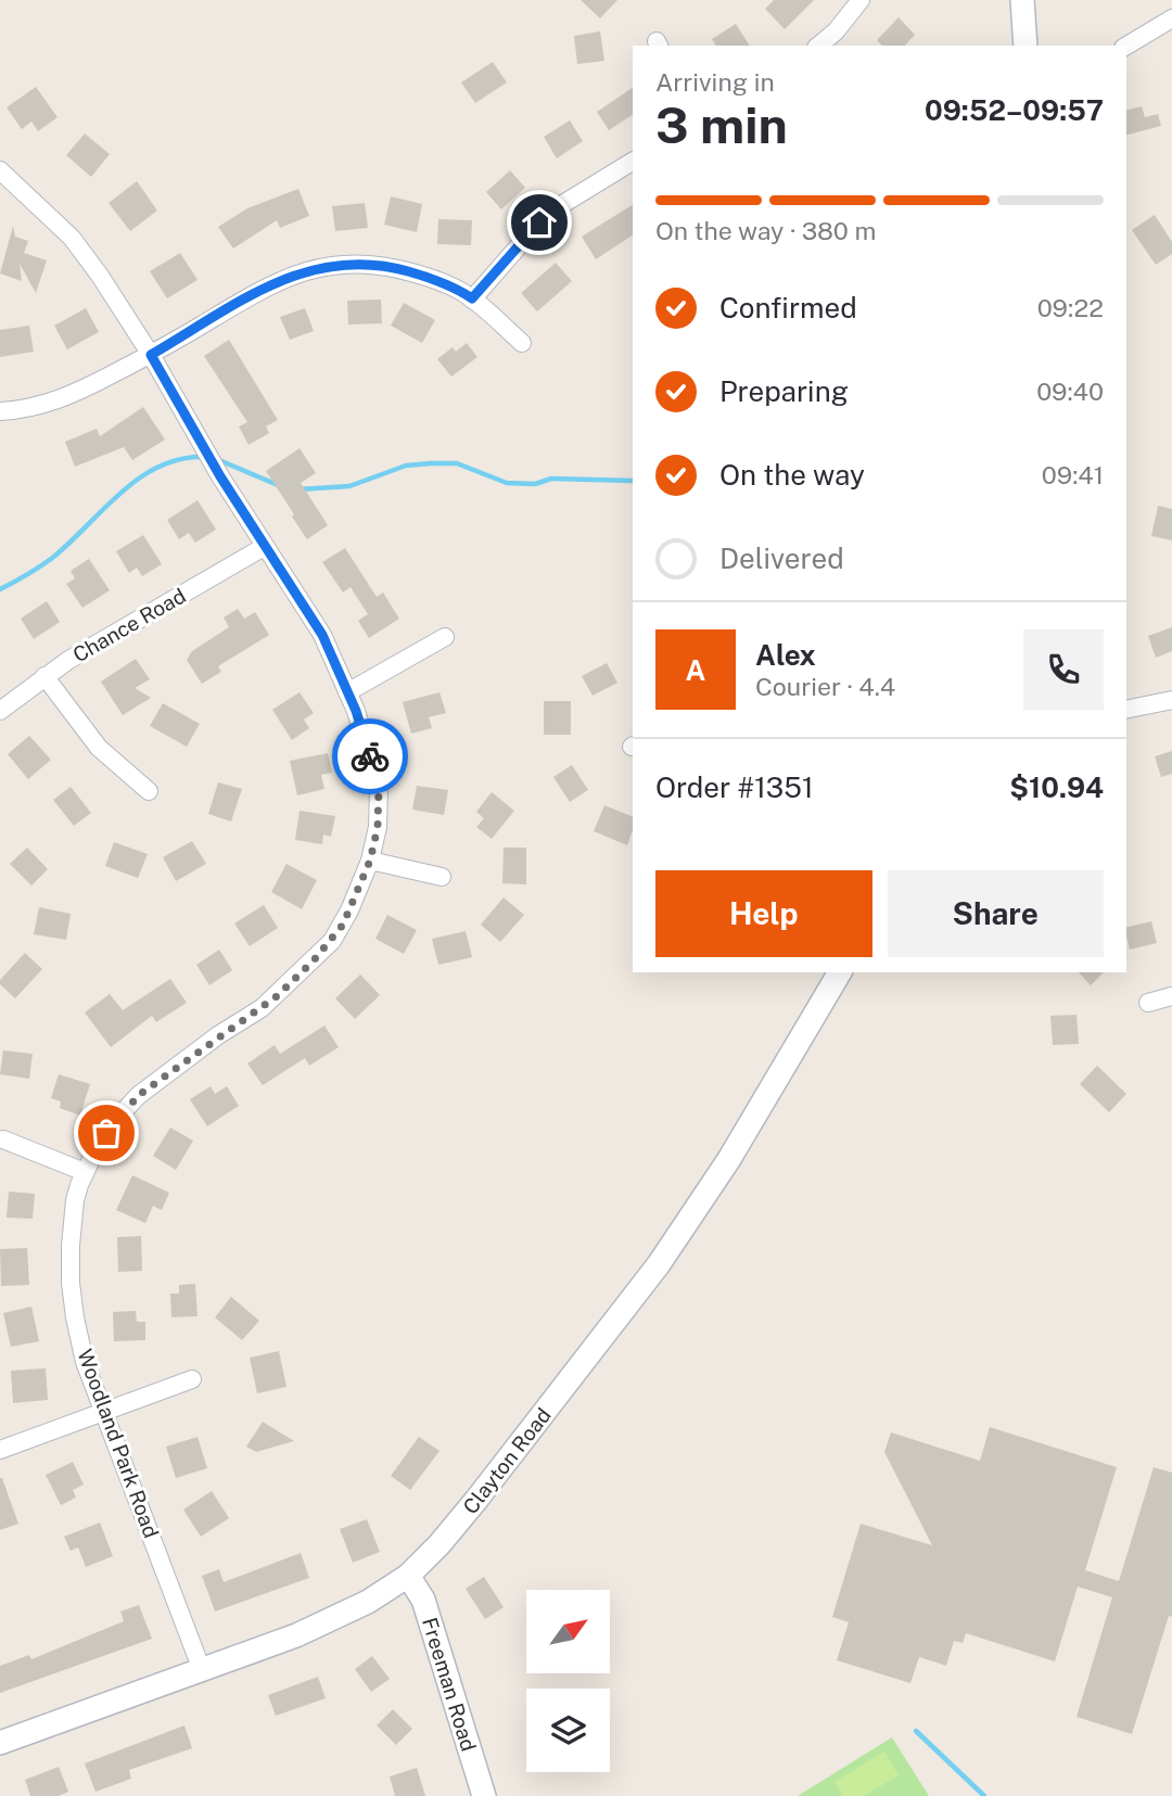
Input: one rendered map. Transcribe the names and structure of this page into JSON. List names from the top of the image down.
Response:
{
  "streets": {
    "street": [
      "Chance Road",
      "Woodland Park Road",
      "Clayton Road",
      "Freeman Road"
    ]
  },
  "crossings": [
    ["Chance Road", "Woodland Park Road"],
    ["Woodland Park Road", "Clayton Road"],
    ["Clayton Road", "Freeman Road"]
  ],
  "north": "top right",
  "page": {
    "heading": ["3 min", "Arriving in", "09:52–09:57"],
    "panel": [
      "Alex",
      "Courier · 4.4",
      "Order #1351",
      "$10.94"
    ],
    "bar": "On the way · 380 m",
    "list": [
      ["Confirmed", "09:22"],
      ["Preparing", "09:40"],
      ["On the way", "09:41"],
      "Delivered"
    ],
    "round": "A",
    "buttons": ["Help", "Share"]
  }
}
